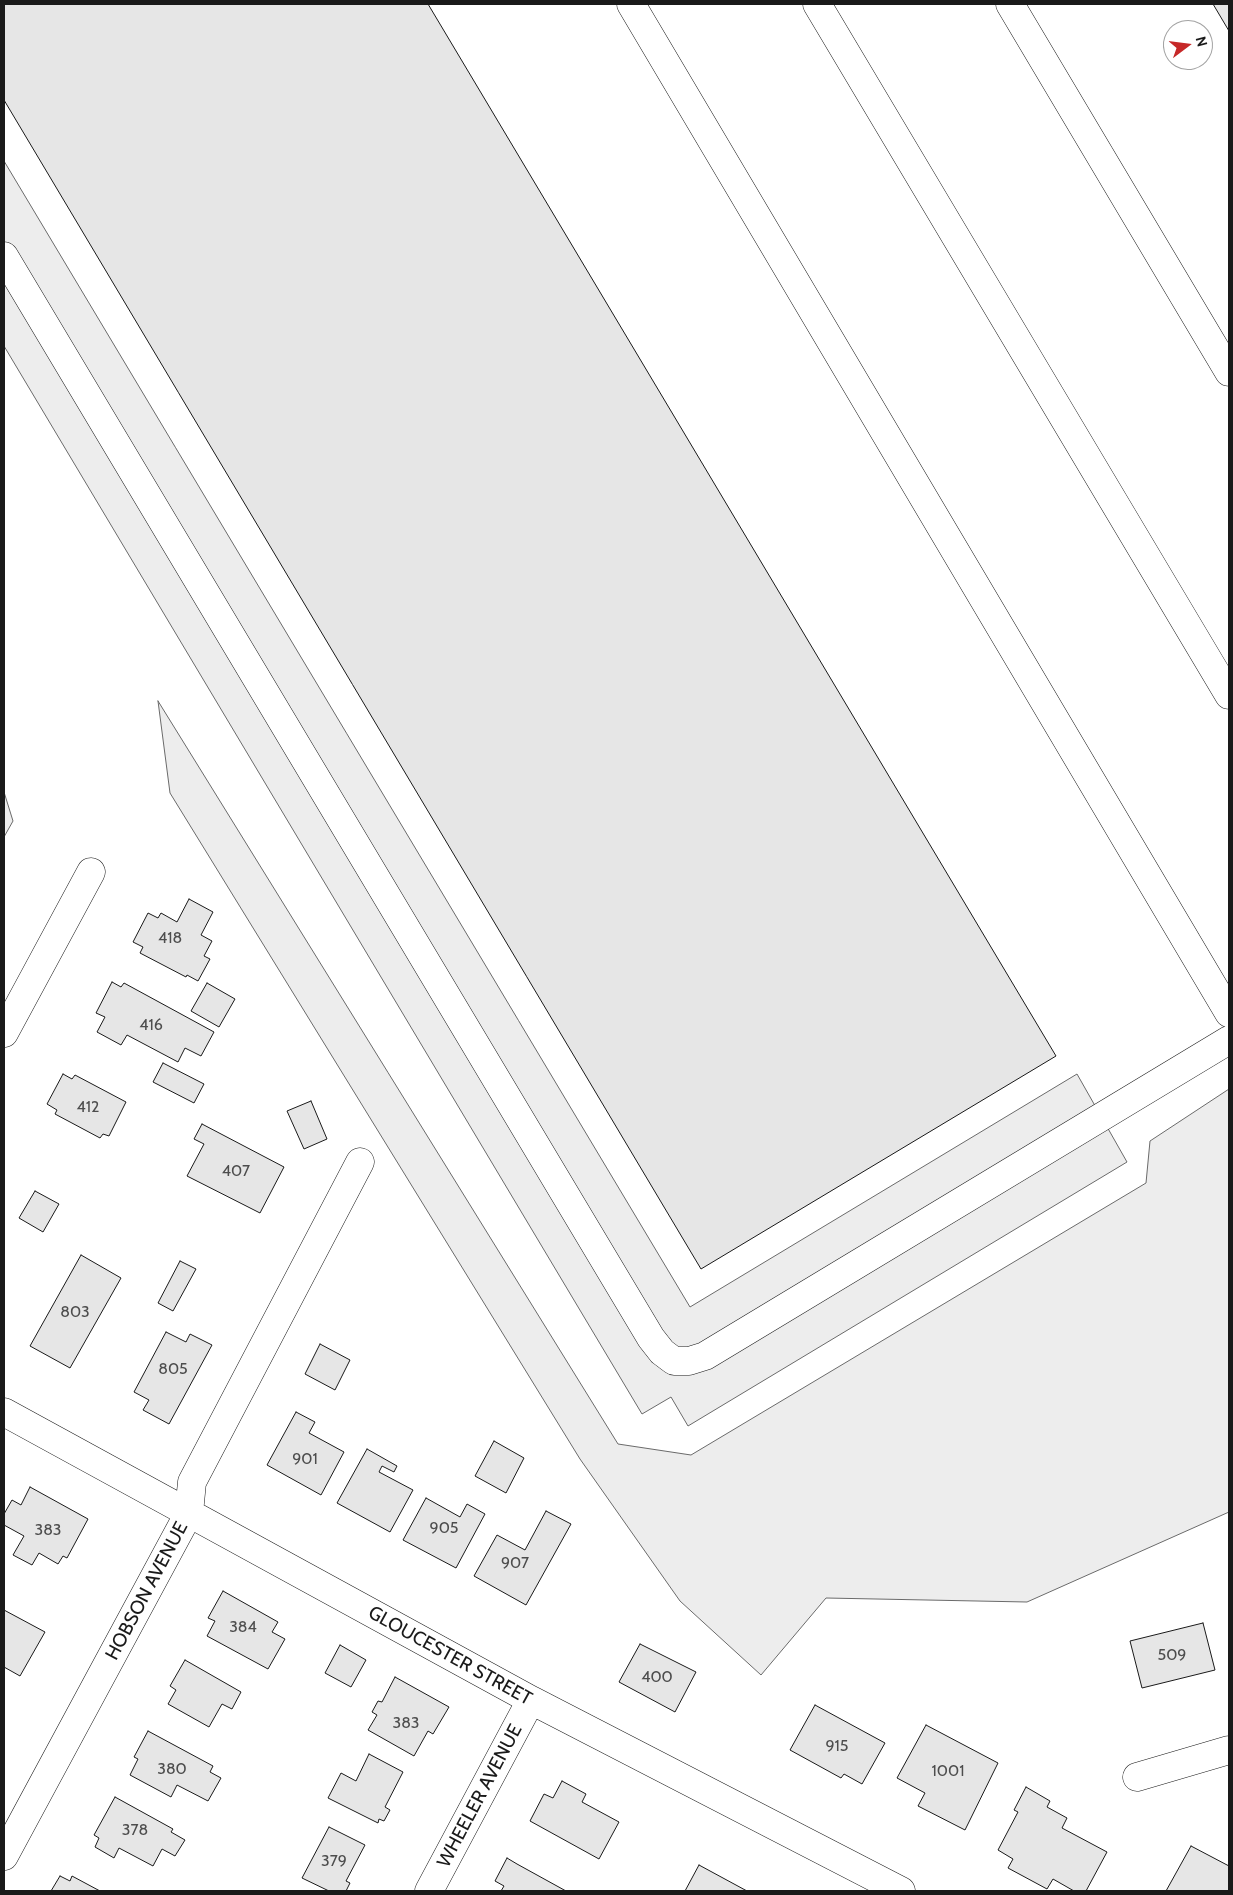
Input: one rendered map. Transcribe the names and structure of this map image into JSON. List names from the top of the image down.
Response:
{
  "streets": {
    "street": ["HOBSON AVENUE", "GLOUCESTER STREET", "WHEELER AVENUE"]
  },
  "crossings": [
    ["HOBSON AVENUE", "GLOUCESTER STREET"],
    ["GLOUCESTER STREET", "WHEELER AVENUE"]
  ],
  "house_numbers": [
    "418",
    "416",
    "412",
    "407",
    "803",
    "805",
    "901",
    "905",
    "383",
    "907",
    "384",
    "509",
    "400",
    "383",
    "915",
    "380",
    "1001",
    "378",
    "379"
  ],
  "north": "right"
}
